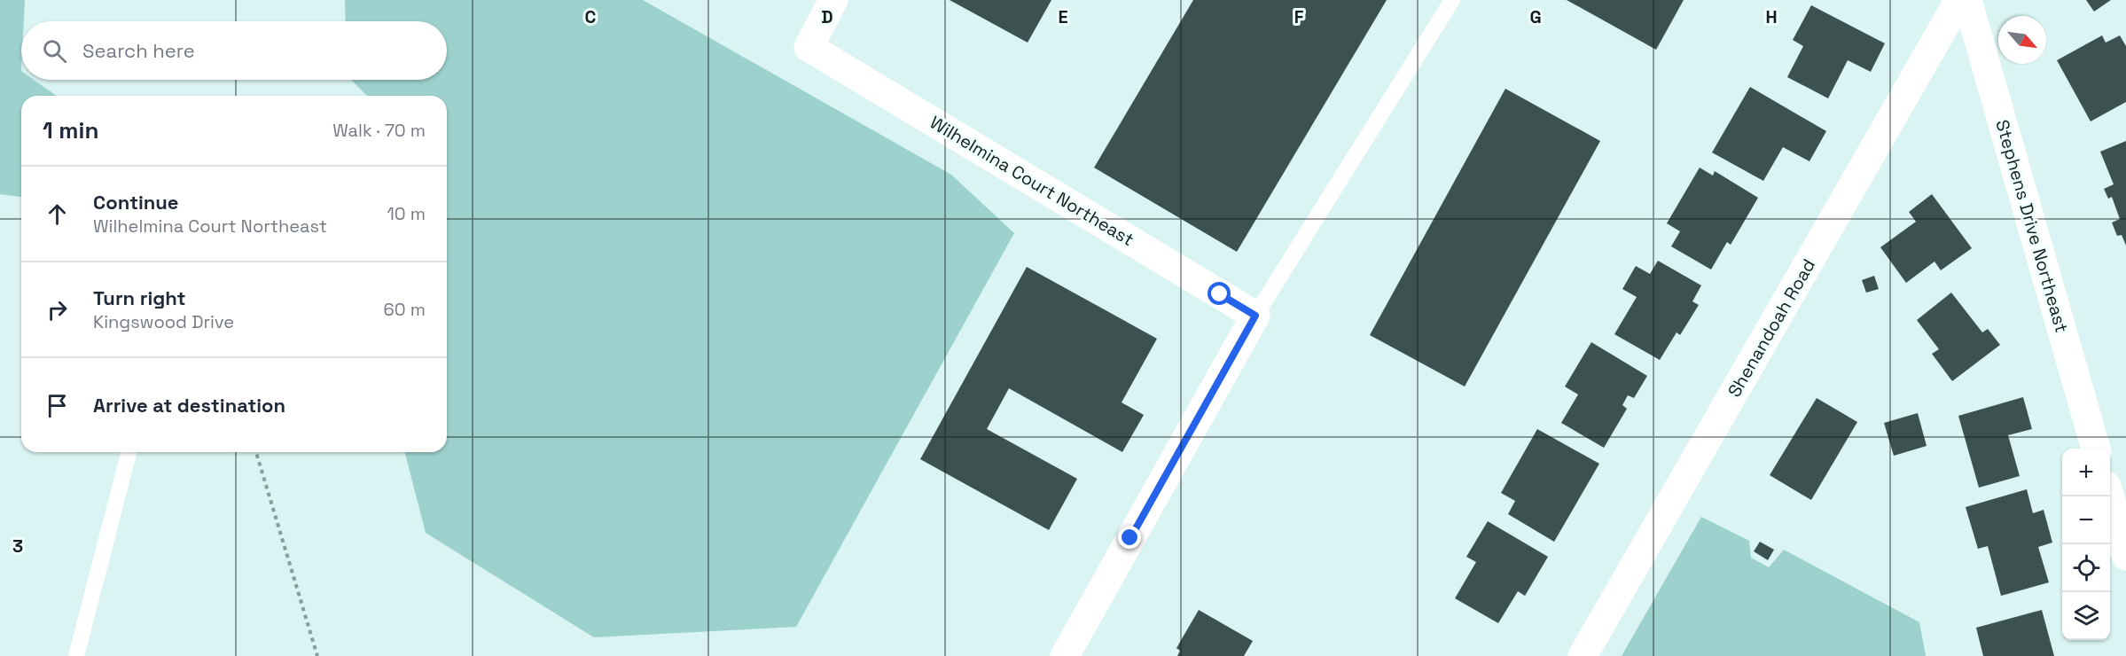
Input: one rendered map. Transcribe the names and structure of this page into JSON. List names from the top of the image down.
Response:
{
  "streets": {
    "street": ["Wilhelmina Court Northeast", "Stephens Drive Northeast", "Shenandoah Road"]
  },
  "north": "bottom right",
  "page": {
    "search": "Search here",
    "heading": ["1 min", "Walk · 70 m"],
    "list": [
      ["Continue", "Wilhelmina Court Northeast", "10 m"],
      ["Turn right", "Kingswood Drive", "60 m"],
      "Arrive at destination"
    ],
    "map_buttons": ["+", "−"]
  },
  "grid": {
    "columns": [
      "C",
      "D",
      "E",
      "F",
      "G",
      "H"
    ],
    "rows": ["3"]
  }
}
